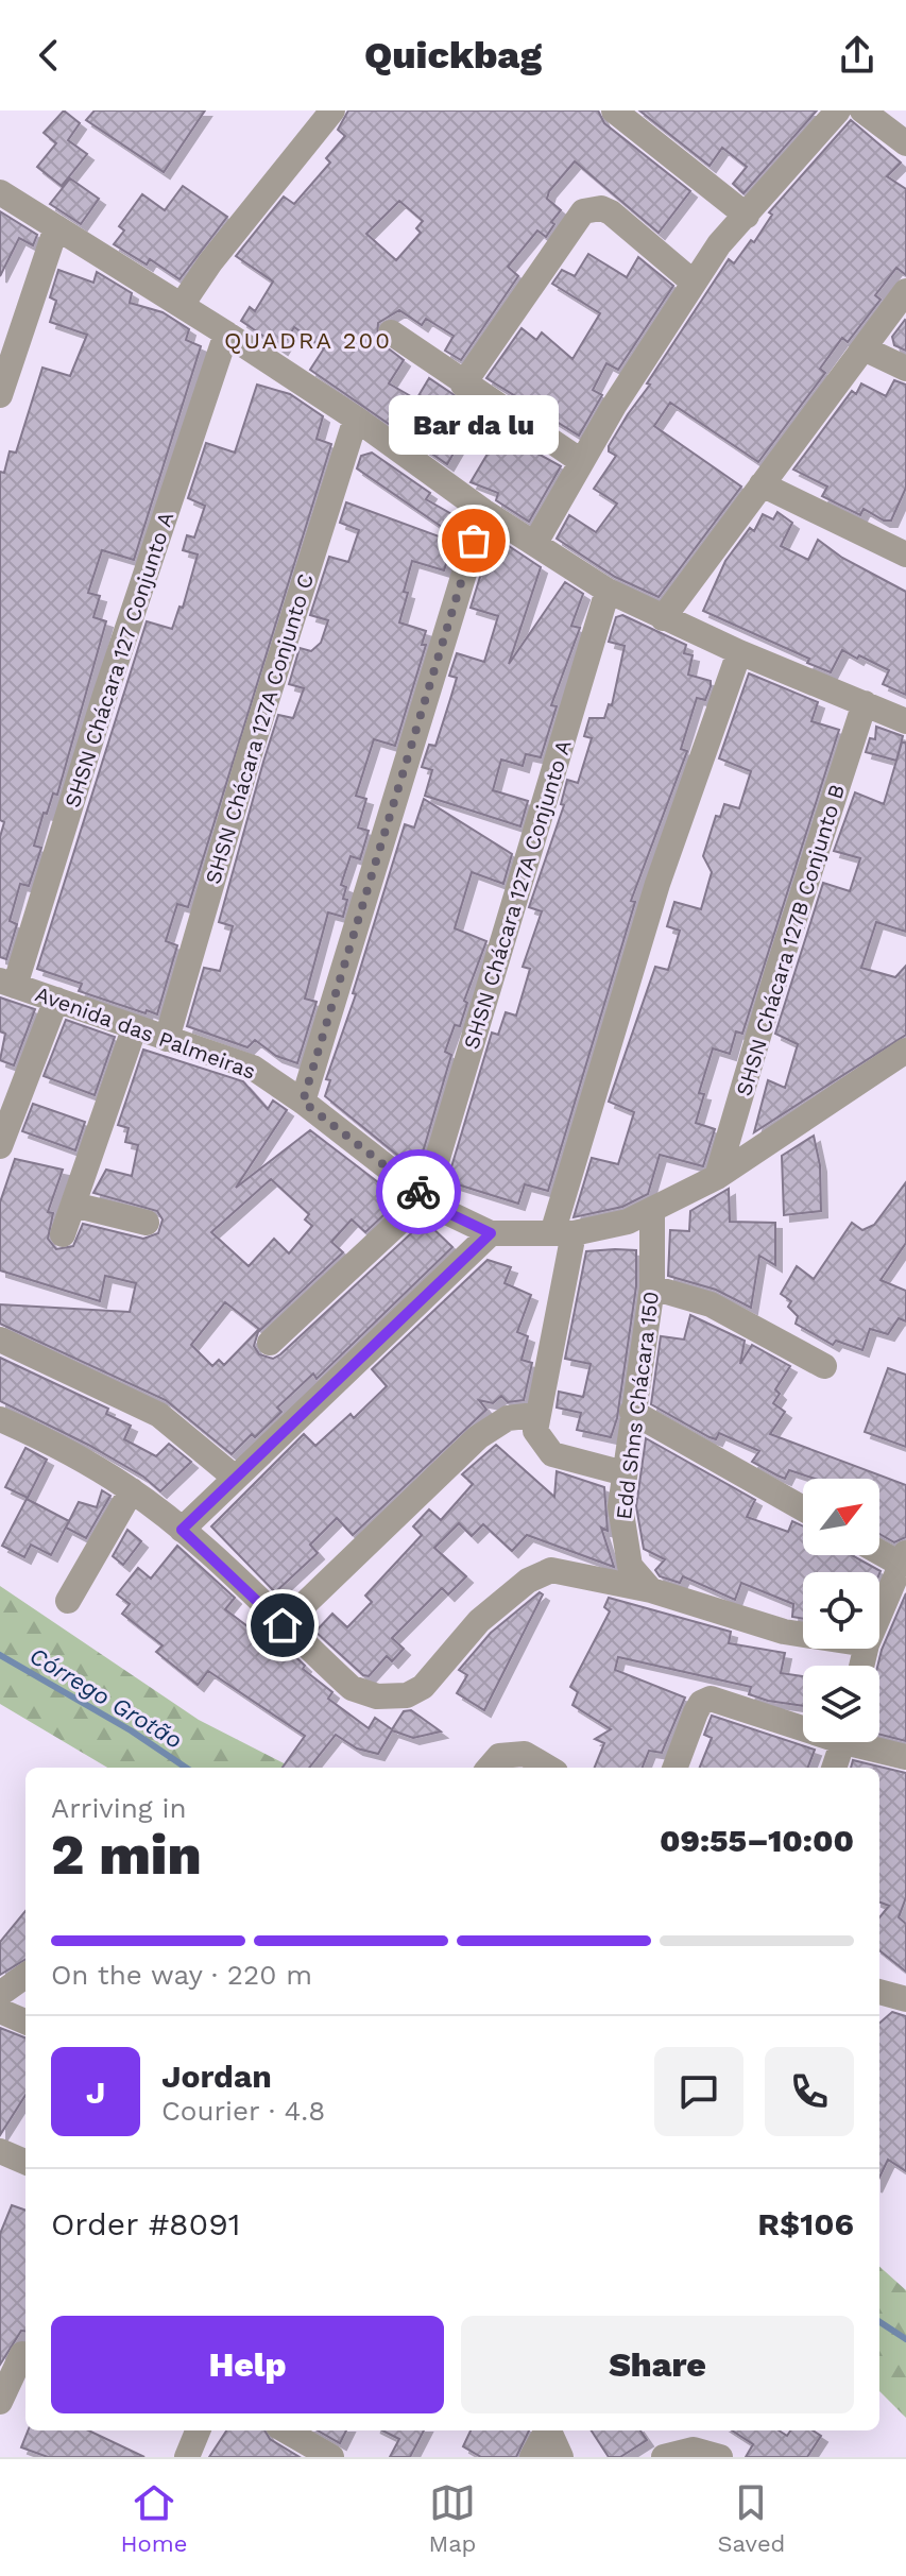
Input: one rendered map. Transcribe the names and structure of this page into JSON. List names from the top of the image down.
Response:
{
  "streets": {
    "street": [
      "SHSN Chácara 127 Conjunto A",
      "SHSN Chácara 127A Conjunto C",
      "SHSN Chácara 127A Conjunto A",
      "SHSN Chácara 127B Conjunto B",
      "Avenida das Palmeiras",
      "Edd Shns Chácara 150"
    ]
  },
  "crossings": [
    ["SHSN Chácara 127 Conjunto A", "Avenida das Palmeiras"],
    ["SHSN Chácara 127A Conjunto C", "Avenida das Palmeiras"],
    ["SHSN Chácara 127A Conjunto A", "Avenida das Palmeiras"],
    ["SHSN Chácara 127B Conjunto B", "Avenida das Palmeiras"],
    ["Avenida das Palmeiras", "Edd Shns Chácara 150"]
  ],
  "districts": ["QUADRA 200"],
  "water": ["Córrego Grotão"],
  "places": ["Bar da lu"],
  "north": "top right",
  "page": {
    "header": "Quickbag",
    "bubble": "Bar da lu",
    "heading": ["2 min", "Arriving in", "09:55–10:00"],
    "panel": [
      "Jordan",
      "Courier · 4.8",
      "Order #8091",
      "R$106"
    ],
    "bar": "On the way · 220 m",
    "round": "J",
    "buttons": ["Help", "Share"],
    "tabs": ["Home", "Map", "Saved"]
  }
}
